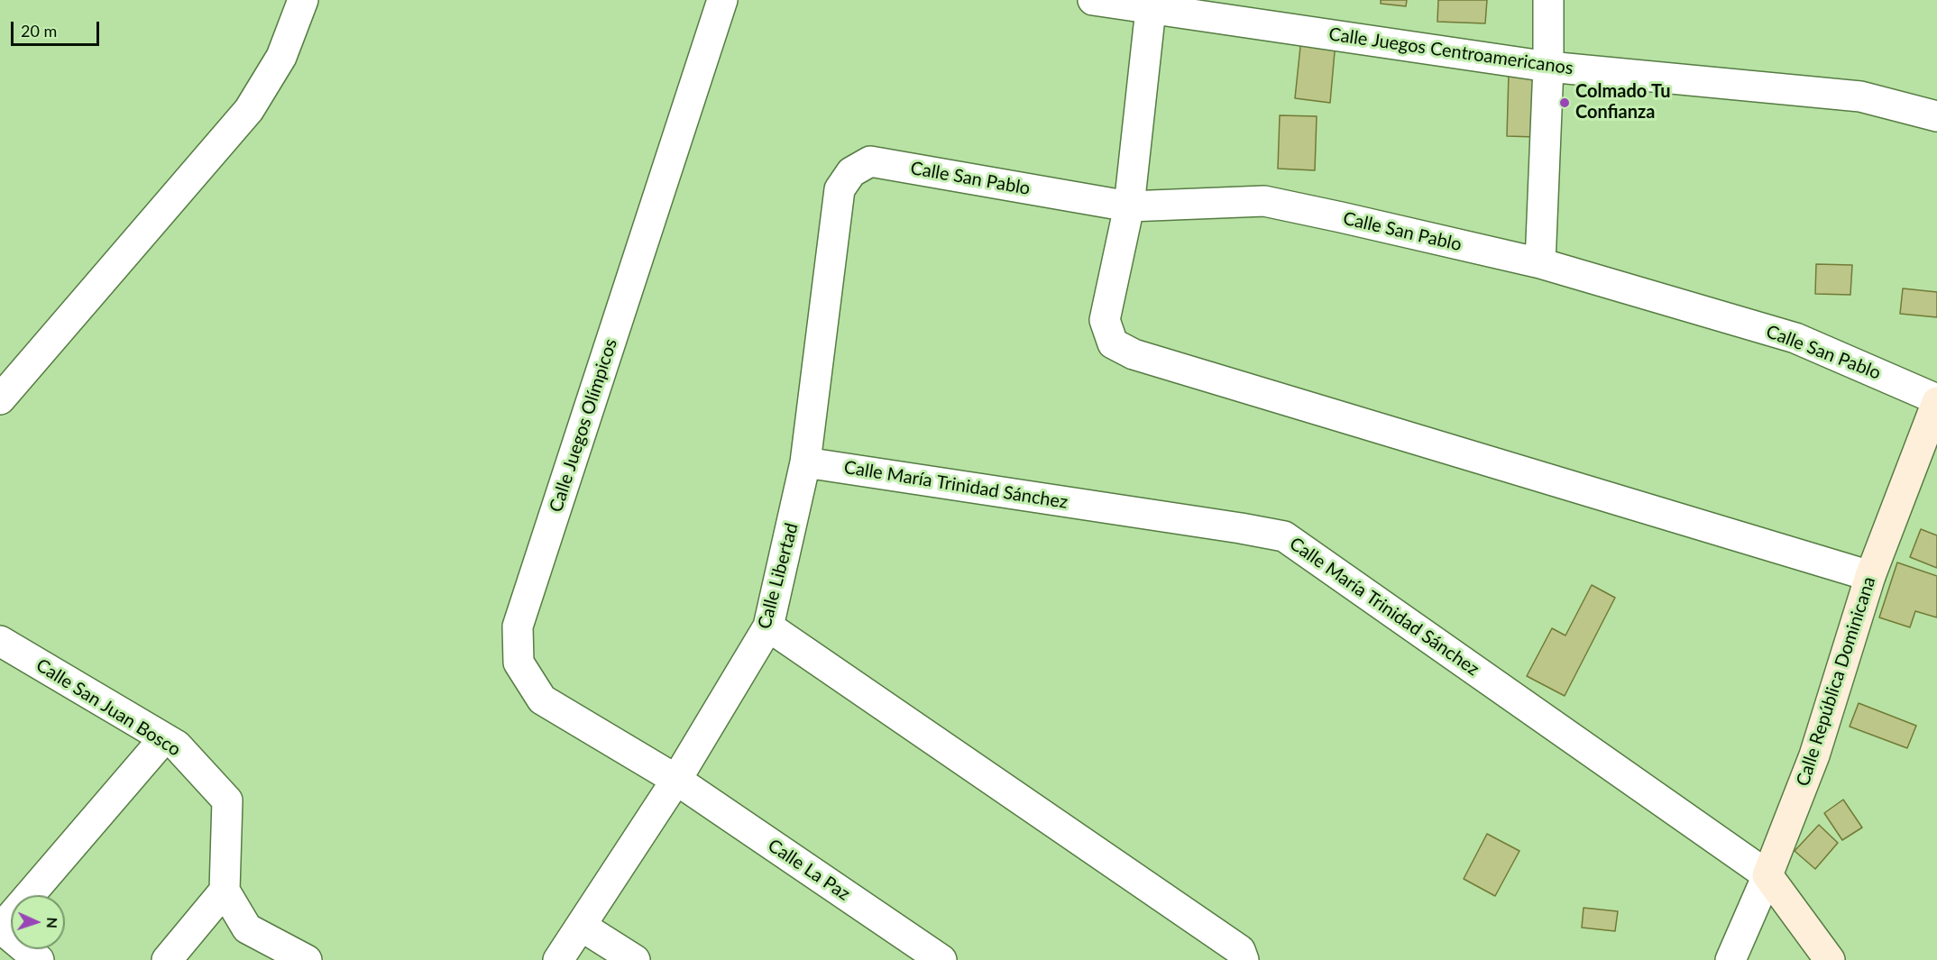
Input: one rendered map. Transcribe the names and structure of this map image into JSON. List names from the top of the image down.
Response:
{
  "streets": {
    "street": [
      "Calle Juegos Centroamericanos",
      "Calle San Pablo",
      "Calle Juegos Olímpicos",
      "Calle María Trinidad Sánchez",
      "Calle Libertad",
      "Calle República Dominicana",
      "Calle San Juan Bosco",
      "Calle La Paz"
    ]
  },
  "crossings": [
    ["Calle San Pablo", "Calle Libertad"],
    ["Calle San Pablo", "Calle República Dominicana"],
    ["Calle Juegos Olímpicos", "Calle Libertad"],
    ["Calle Juegos Olímpicos", "Calle La Paz"],
    ["Calle María Trinidad Sánchez", "Calle Libertad"],
    ["Calle María Trinidad Sánchez", "Calle República Dominicana"],
    ["Calle Libertad", "Calle La Paz"]
  ],
  "places": ["Colmado Tu Confianza"],
  "scale_bar": "20 m",
  "north": "right"
}
